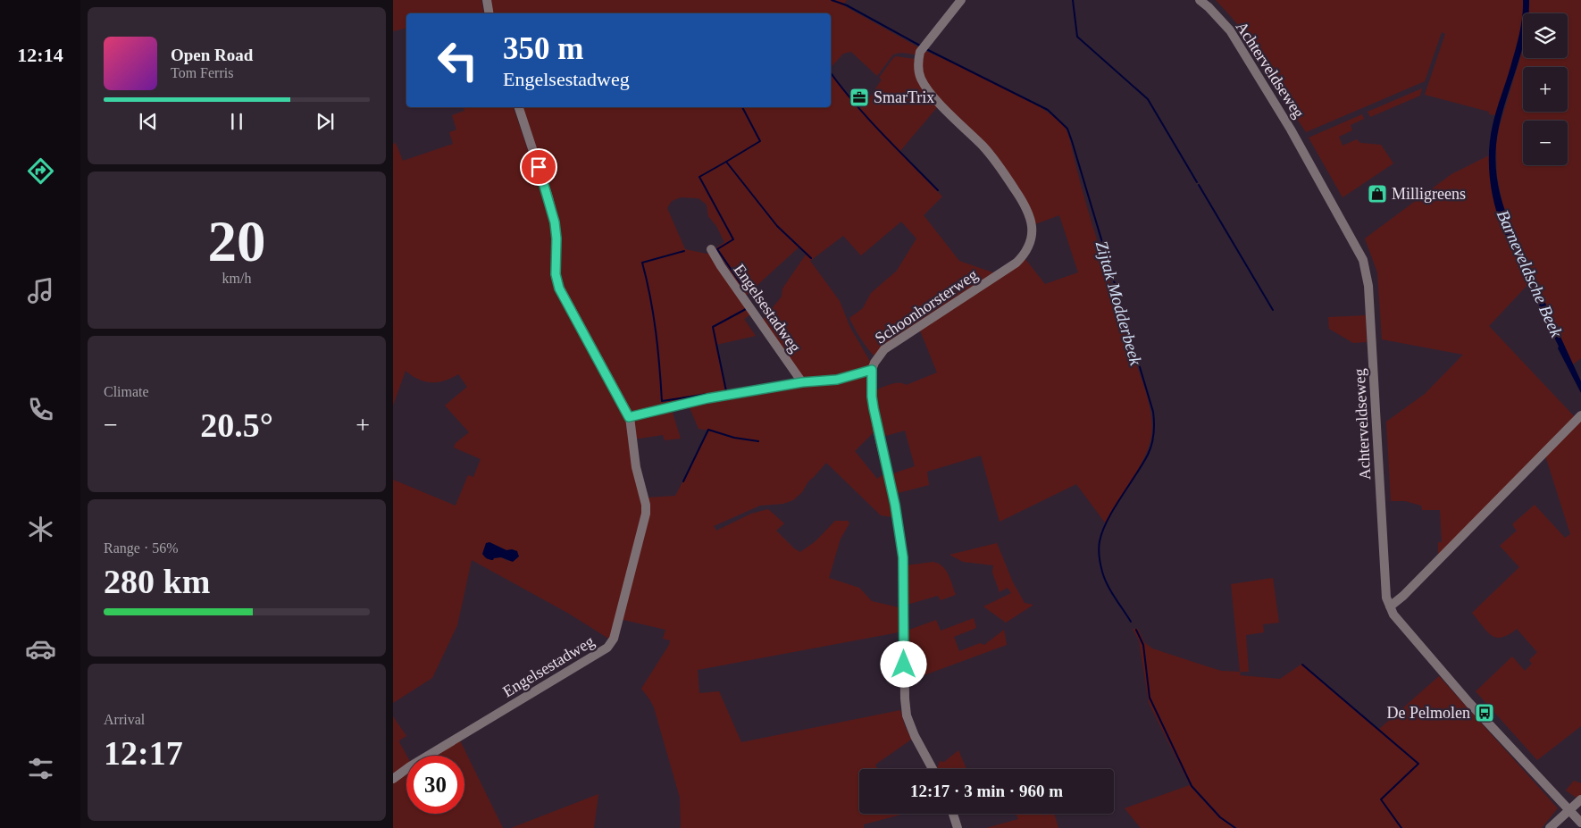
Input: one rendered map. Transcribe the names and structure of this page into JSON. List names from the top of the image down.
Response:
{
  "streets": {
    "street": ["Achterveldseweg", "Schoonhorsterweg", "Engelsestadweg"]
  },
  "water": ["Barneveldsche Beek", "Zijtak Modderbeek"],
  "places": {
    "office": ["SmarTrix"],
    "shop": ["Milligreens"],
    "bus stop": ["De Pelmolen"]
  },
  "page": {
    "tabs": "12:14",
    "map_buttons": ["+", "−"],
    "turn": ["350 m", "Engelsestadweg"],
    "song": ["Open Road", "Tom Ferris"],
    "tile": [
      ["20", "km/h"],
      "Climate",
      ["Range · 56%", "280 km"],
      ["Arrival", "12:17"]
    ],
    "heat": ["−", "20.5°", "+"],
    "limit": "30",
    "trip": "12:17 · 3 min · 960 m"
  }
}
